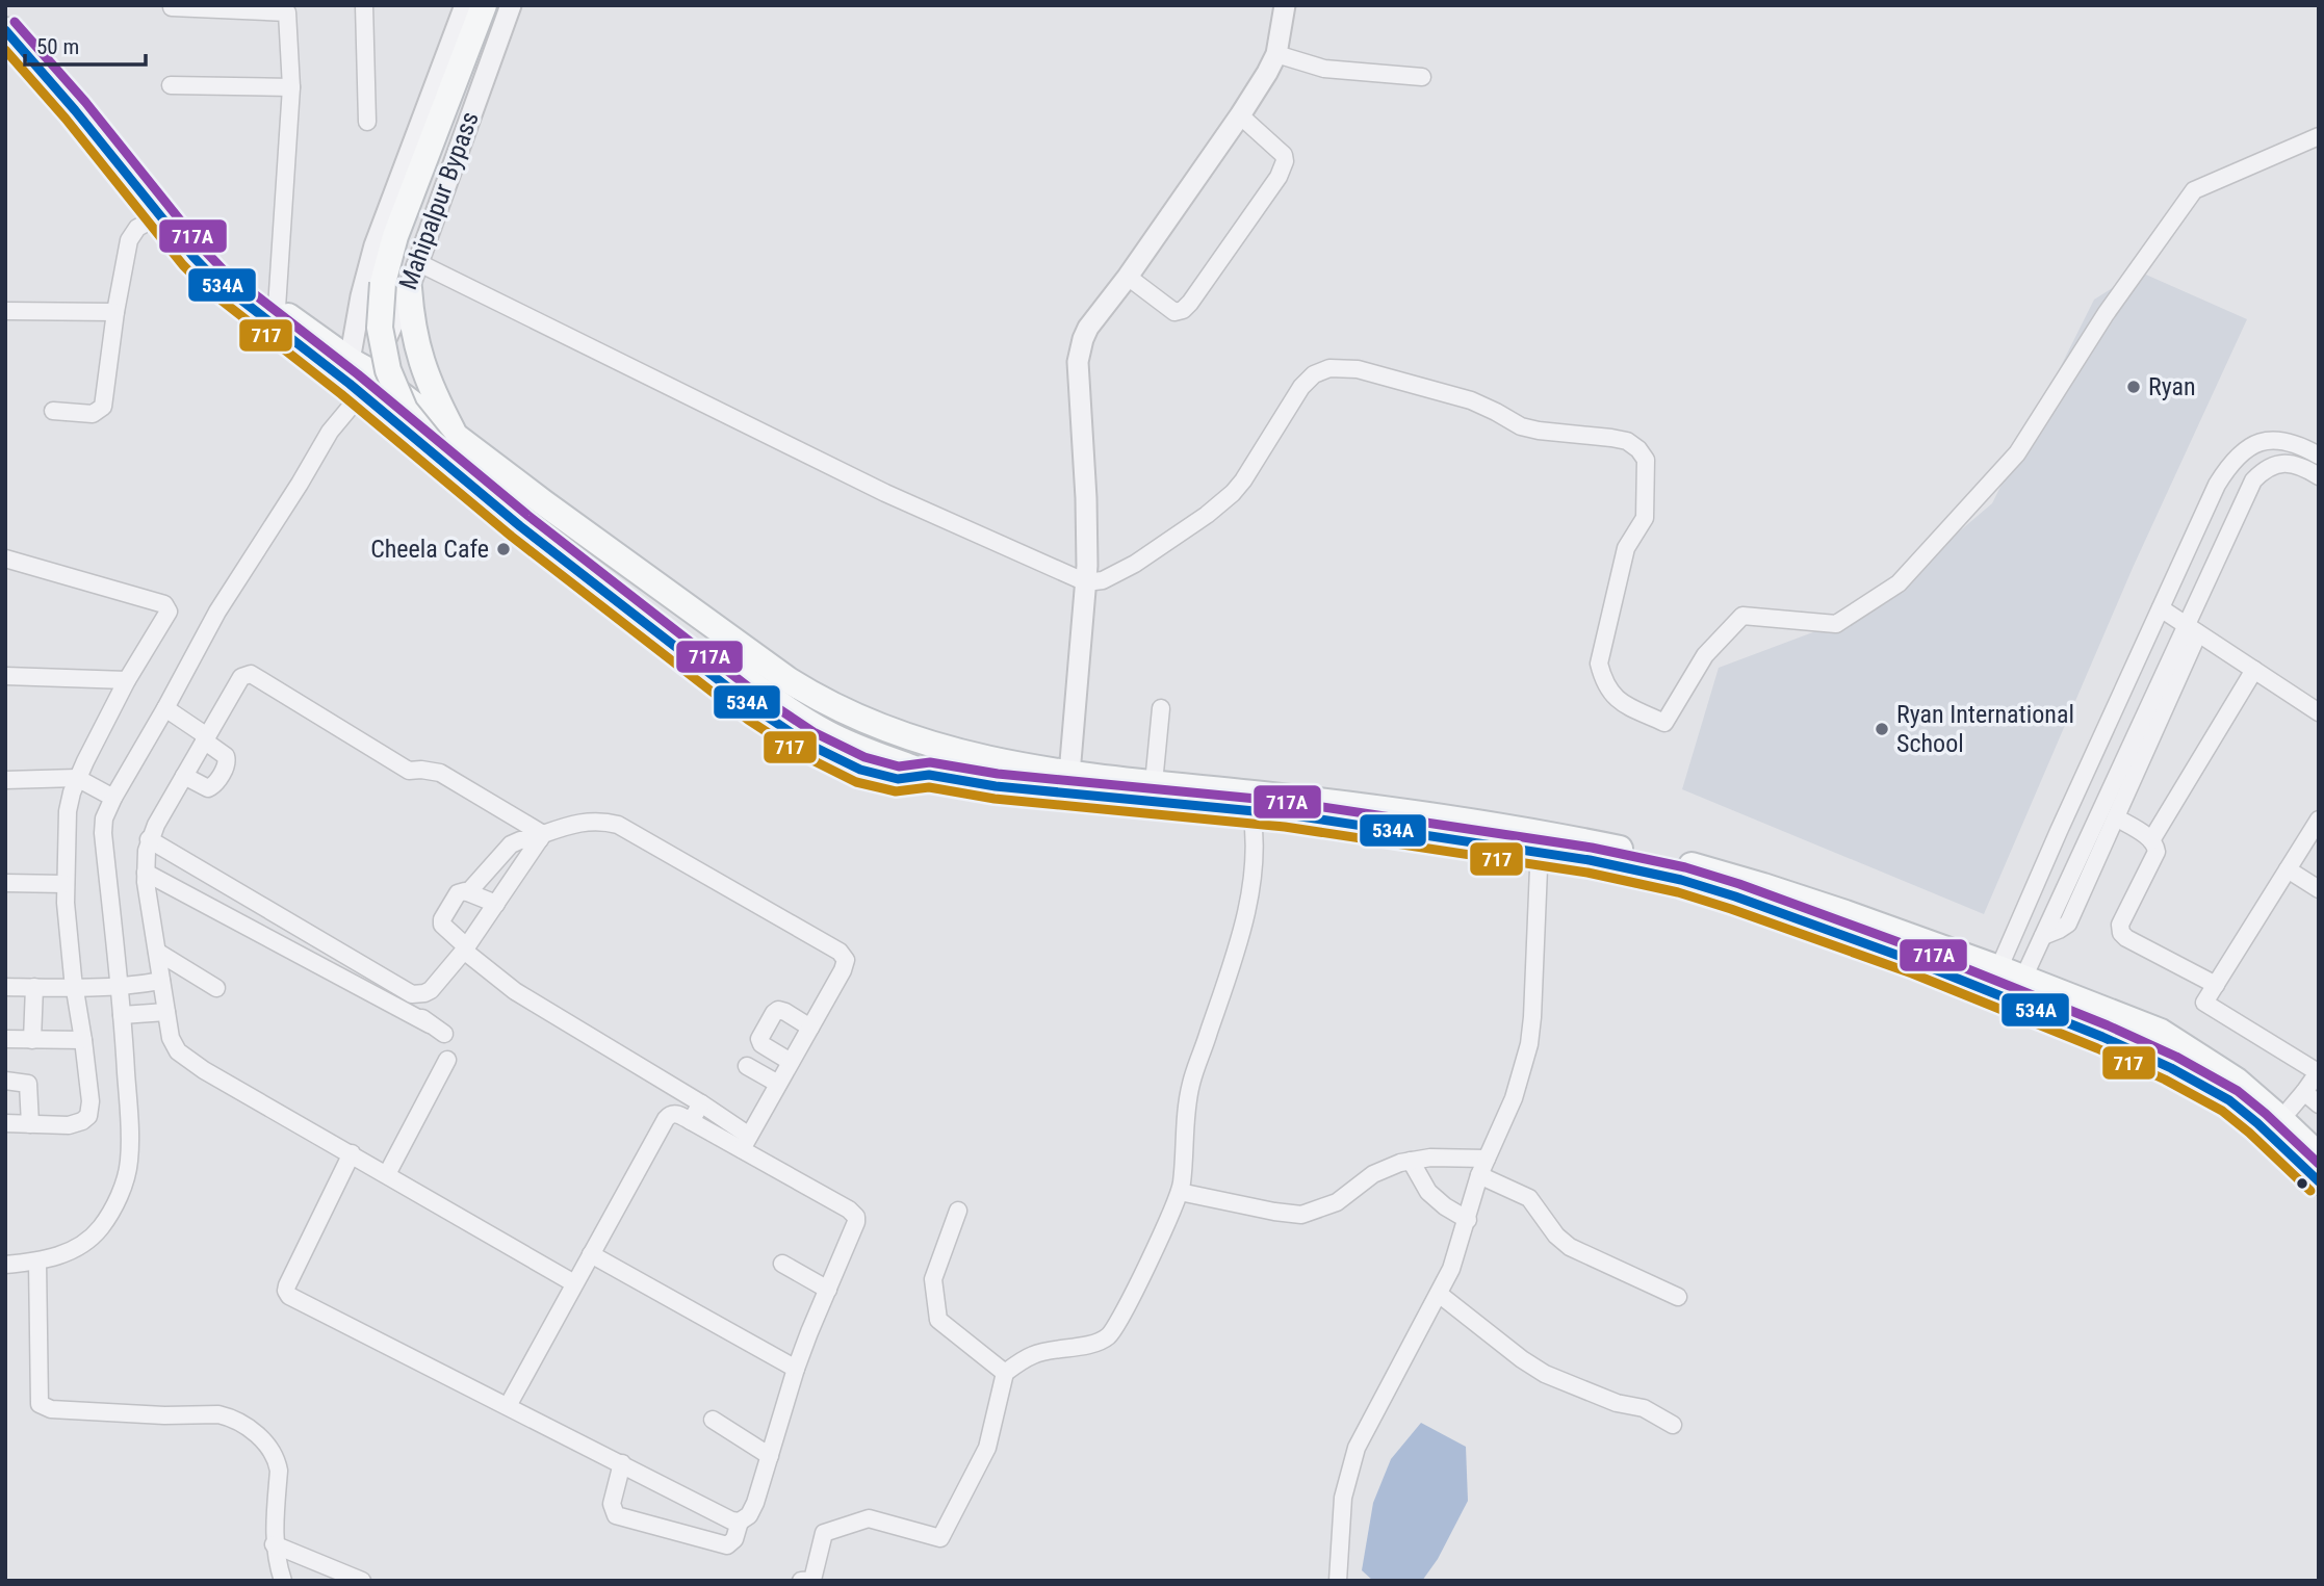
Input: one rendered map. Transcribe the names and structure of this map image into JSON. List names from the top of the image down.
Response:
{
  "streets": {
    "street": ["Mahipalpur Bypass"]
  },
  "places": ["Ryan", "Cheela Cafe", "Ryan International School"],
  "lines": ["transit line 717A", "transit line 534A", "transit line 717"],
  "scale_bar": "50 m"
}
